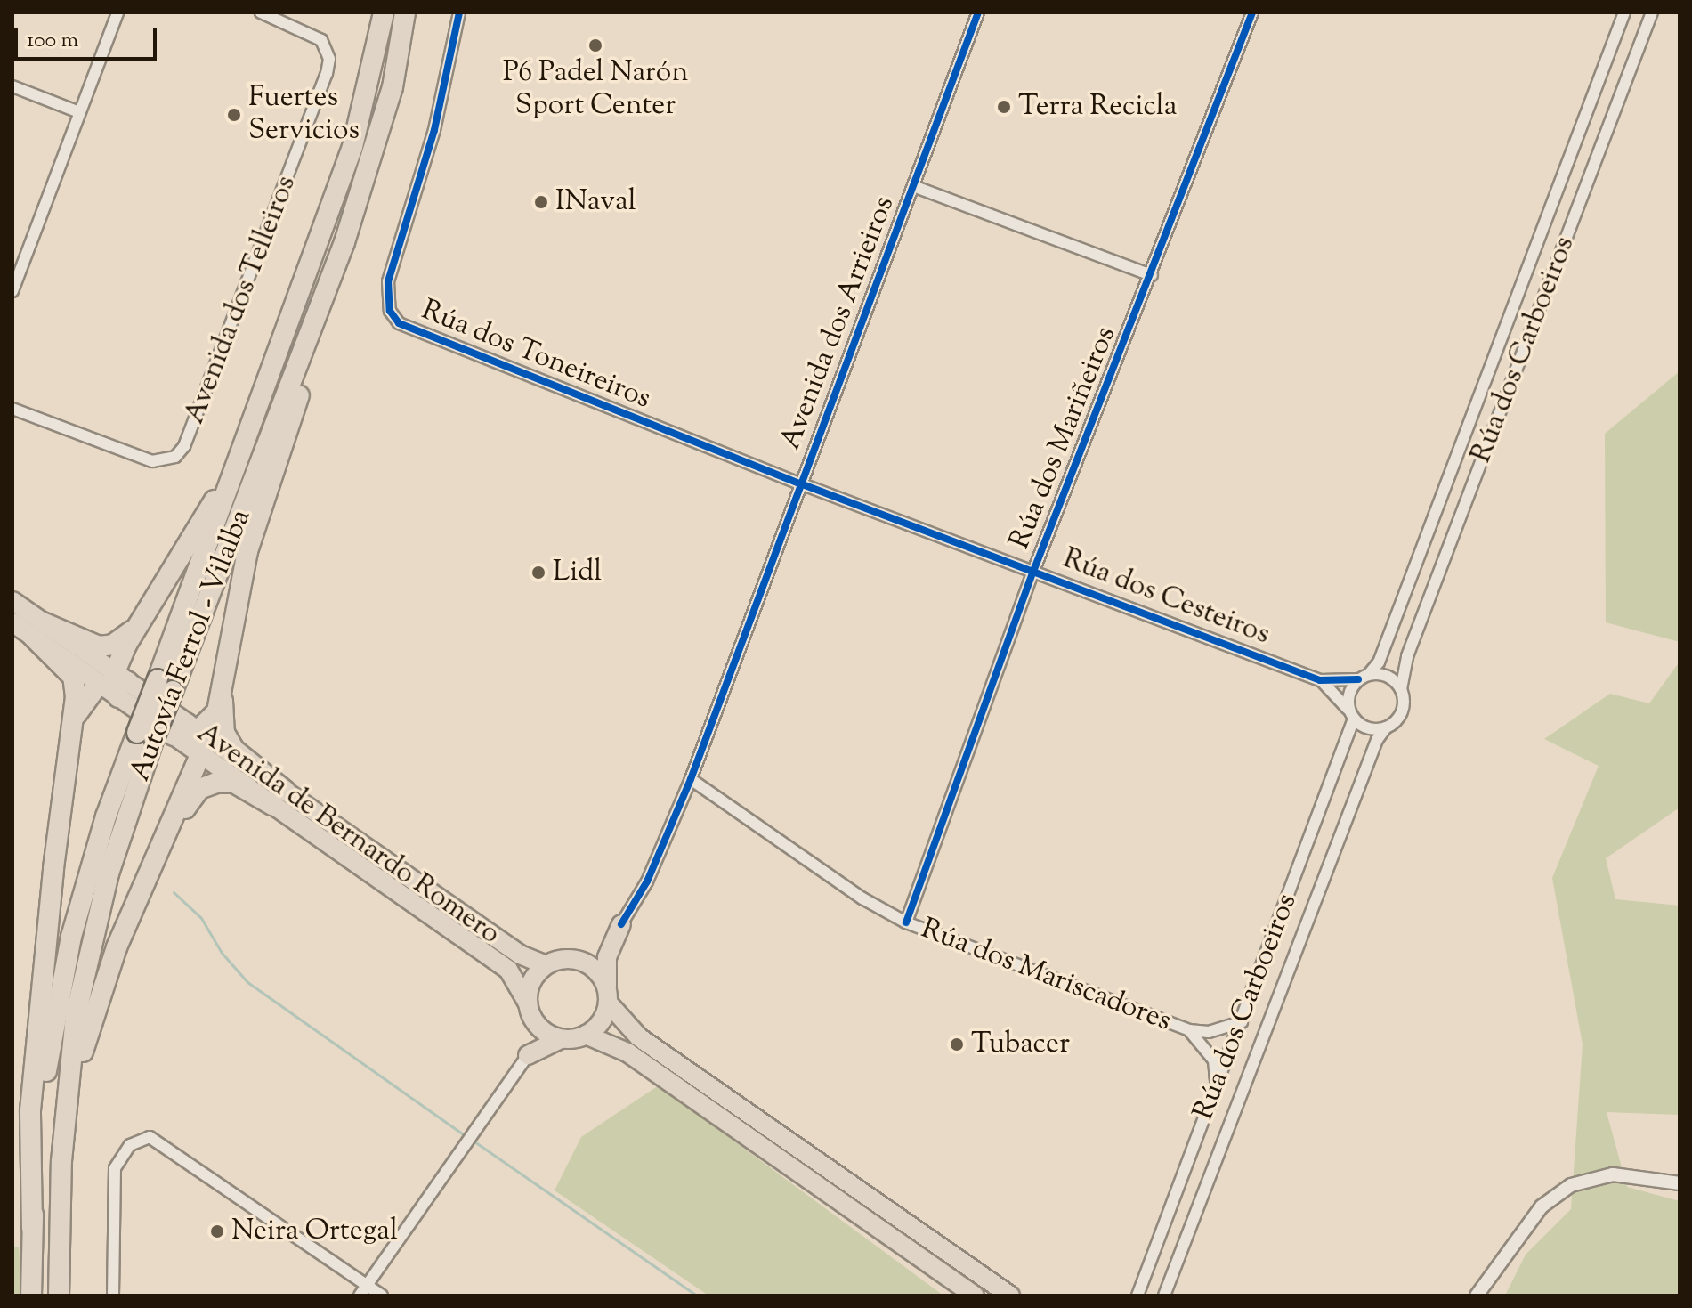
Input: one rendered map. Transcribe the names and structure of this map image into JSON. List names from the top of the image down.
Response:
{
  "streets": {
    "highway": ["Autovía Ferrol - Vilalba", "Avenida de Bernardo Romero"],
    "street": [
      "Avenida dos Telleiros",
      "Avenida dos Arrieiros",
      "Rúa dos Carboeiros",
      "Rúa dos Toneireiros",
      "Rúa dos Mariñeiros",
      "Rúa dos Cesteiros",
      "Rúa dos Mariscadores"
    ]
  },
  "crossings": [
    ["Avenida dos Arrieiros", "Rúa dos Toneireiros"],
    ["Avenida dos Arrieiros", "Rúa dos Cesteiros"],
    ["Avenida dos Arrieiros", "Rúa dos Mariscadores"],
    ["Rúa dos Carboeiros", "Rúa dos Cesteiros"],
    ["Rúa dos Carboeiros", "Rúa dos Mariscadores"],
    ["Rúa dos Toneireiros", "Rúa dos Cesteiros"],
    ["Rúa dos Mariñeiros", "Rúa dos Cesteiros"],
    ["Rúa dos Mariñeiros", "Rúa dos Mariscadores"],
    ["Autovía Ferrol - Vilalba", "Avenida de Bernardo Romero"]
  ],
  "places": [
    "P6 Padel Narón Sport Center",
    "Terra Recicla",
    "Fuertes Servicios",
    "INaval",
    "Lidl",
    "Tubacer",
    "Neira Ortegal"
  ],
  "scale_bar": "100 m"
}
